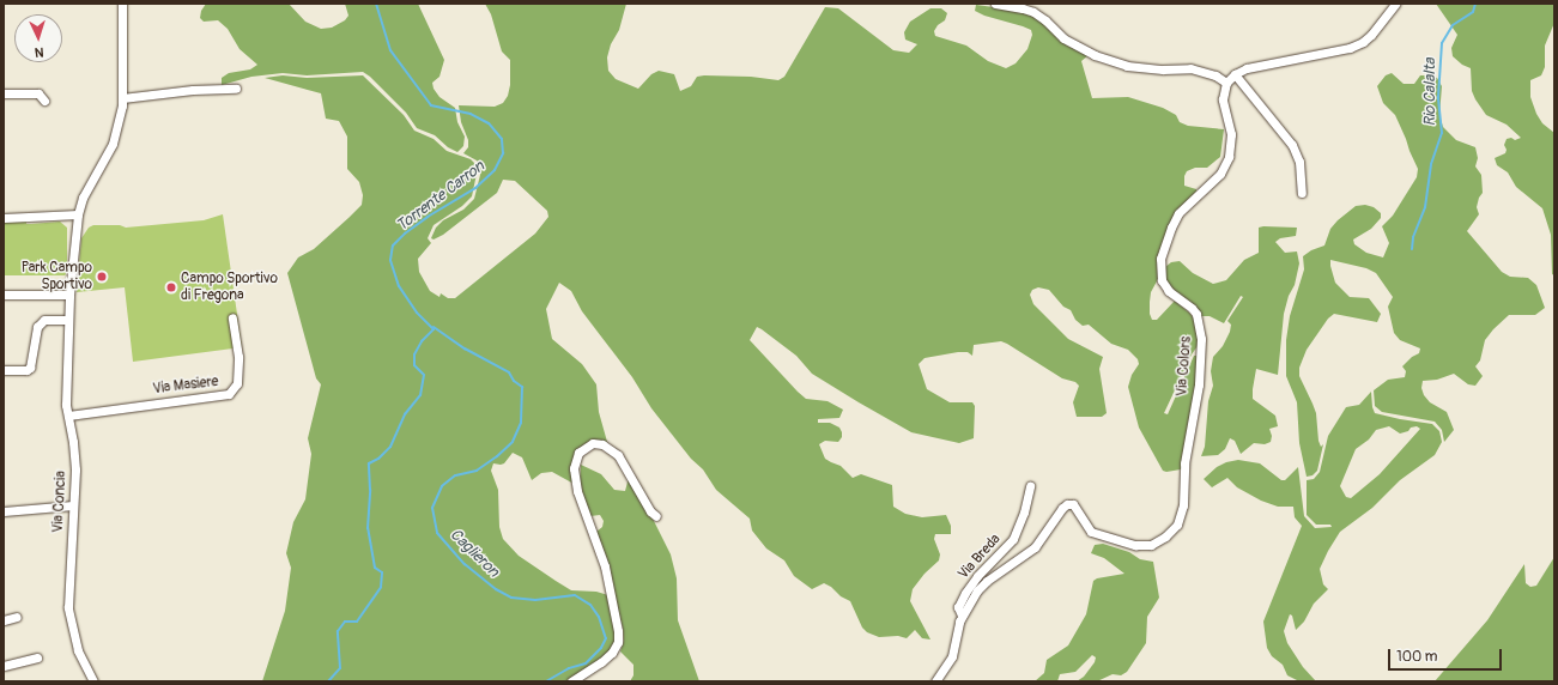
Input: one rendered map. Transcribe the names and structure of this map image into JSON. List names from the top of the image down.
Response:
{
  "streets": {
    "street": [
      "Via Colors",
      "Via Masiere",
      "Via Concia",
      "Via Breda"
    ]
  },
  "crossings": [
    ["Via Colors", "Via Breda"],
    ["Via Masiere", "Via Concia"]
  ],
  "water": ["Rio Calalta", "Torrente Carron", "Caglieron"],
  "places": ["Park Campo Sportivo", "Campo Sportivo di Fregona"],
  "scale_bar": "100 m",
  "north": "bottom"
}
